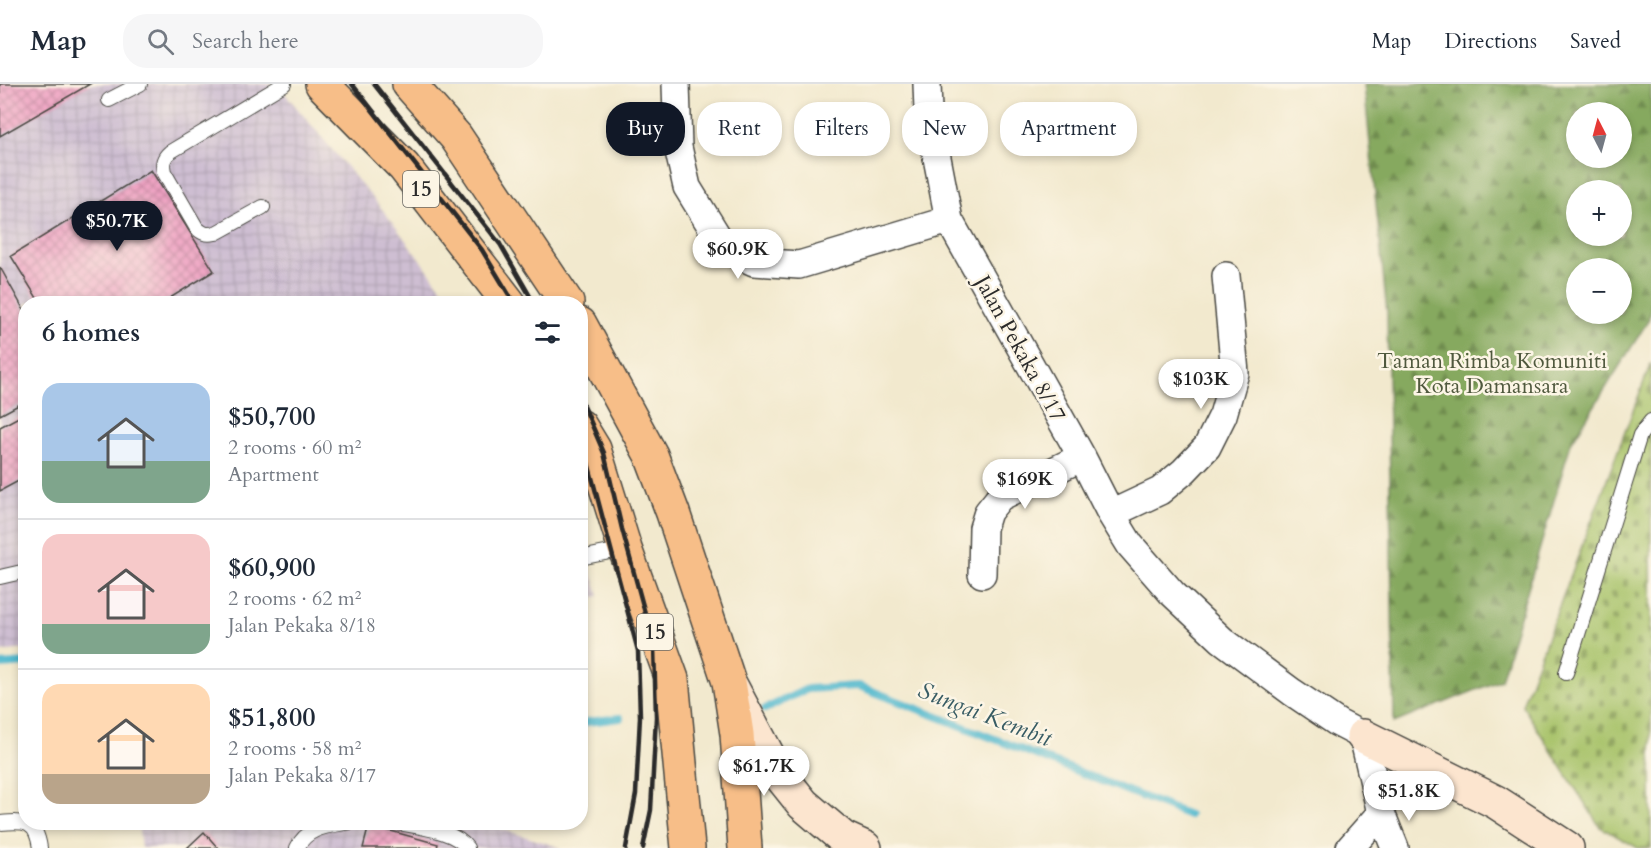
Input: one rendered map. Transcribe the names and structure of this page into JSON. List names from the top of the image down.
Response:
{
  "streets": {
    "highway": ["15"],
    "street": ["Jalan Pekaka 8/17"]
  },
  "water": ["Sungai Kembit"],
  "parks": ["Taman Rimba Komuniti Kota Damansara"],
  "north": "top",
  "page": {
    "header": "Map",
    "search": "Search here",
    "nav": ["Map", "Directions", "Saved"],
    "map_buttons": ["+", "−"],
    "chip": [
      "Buy",
      "Rent",
      "Filters",
      "New",
      "Apartment"
    ],
    "price": [
      "$50.7K",
      "$60.9K",
      "$103K",
      "$169K",
      "$61.7K",
      "$51.8K"
    ],
    "heading": "6 homes",
    "list": [
      {
        "name": "$50,700",
        "note": "2 rooms · 60 m² · Apartment"
      },
      {
        "name": "$60,900",
        "note": "2 rooms · 62 m² · Jalan Pekaka 8/18"
      },
      {
        "name": "$51,800",
        "note": "2 rooms · 58 m² · Jalan Pekaka 8/17"
      }
    ]
  }
}
